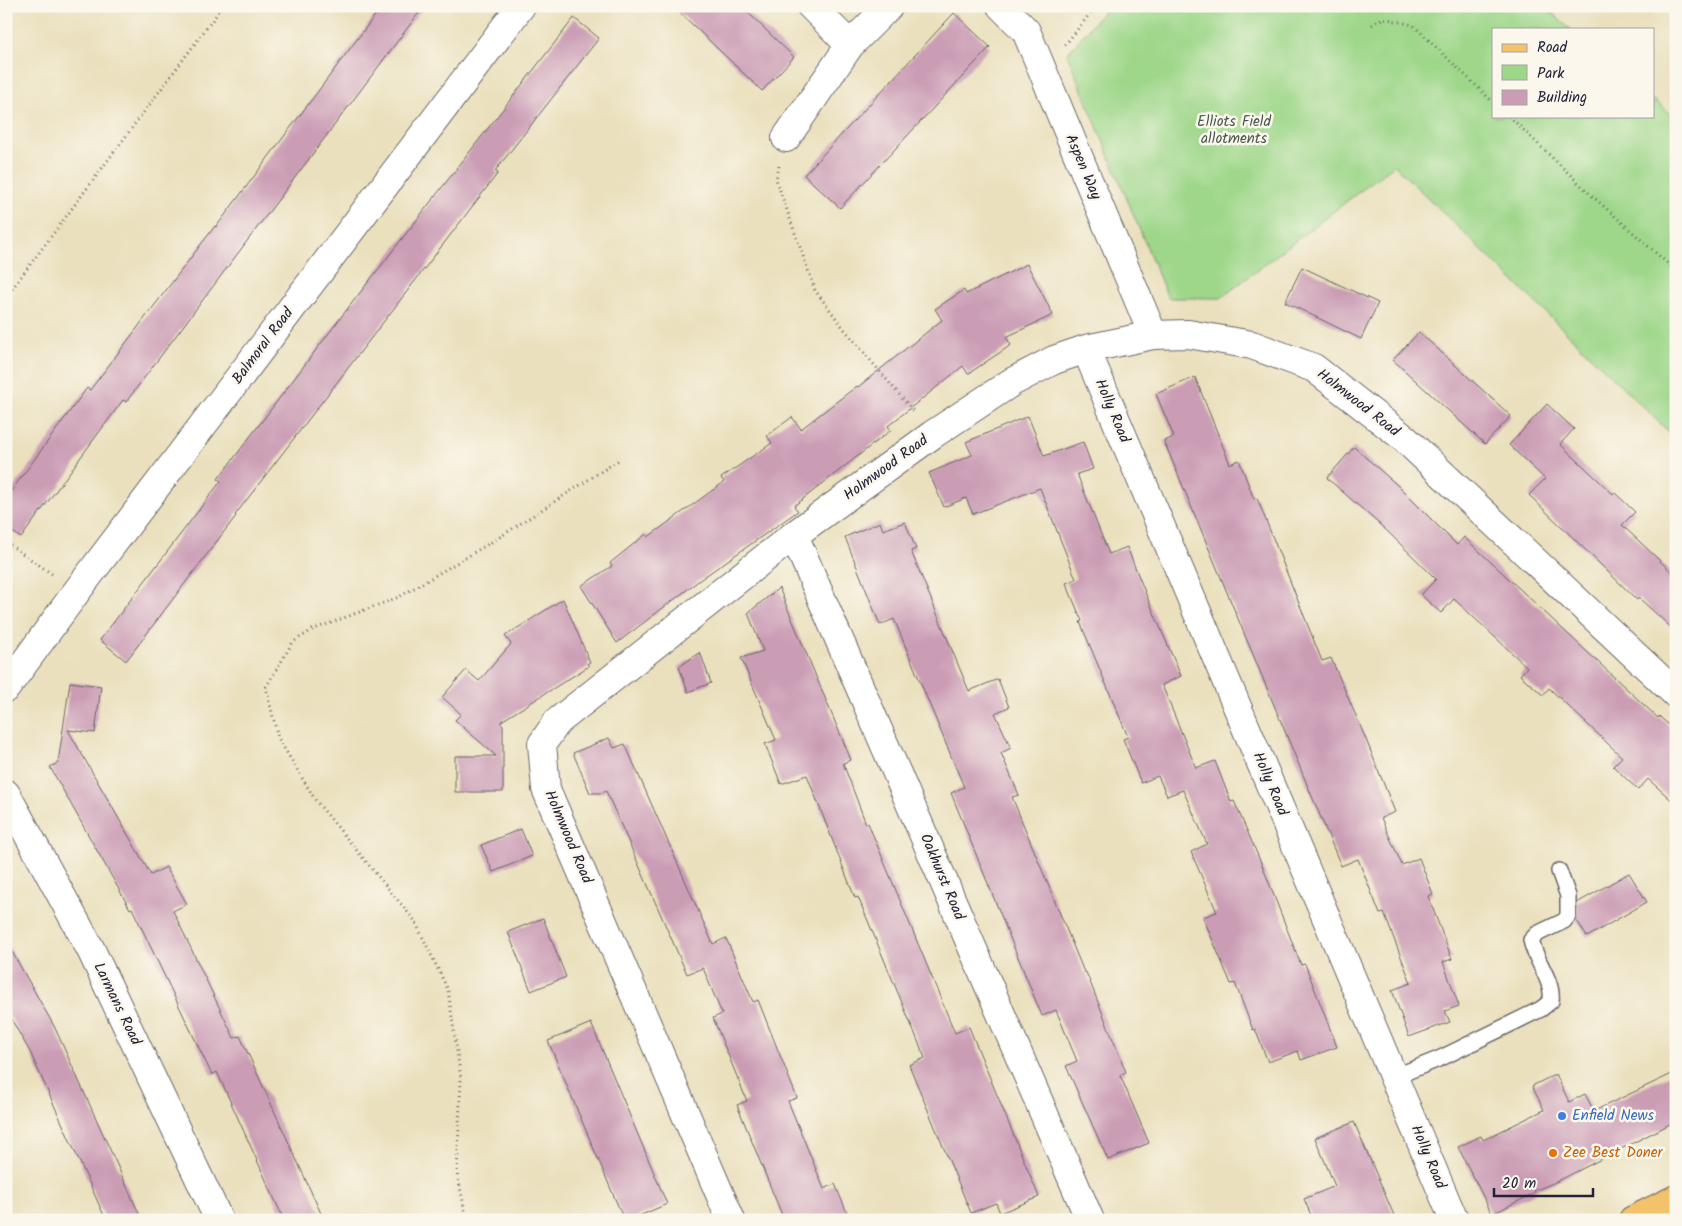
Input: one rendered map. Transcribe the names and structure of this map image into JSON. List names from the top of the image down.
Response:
{
  "streets": {
    "street": [
      "Aspen Way",
      "Balmoral Road",
      "Holmwood Road",
      "Holly Road",
      "Oakhurst Road",
      "Larmans Road"
    ]
  },
  "crossings": [
    ["Aspen Way", "Holmwood Road"],
    ["Holmwood Road", "Holly Road"],
    ["Holmwood Road", "Oakhurst Road"]
  ],
  "parks": ["Elliots Field allotments"],
  "places": ["Enfield News", "Zee Best Doner"],
  "legend": ["Road", "Park", "Building"],
  "scale_bar": "20 m"
}
